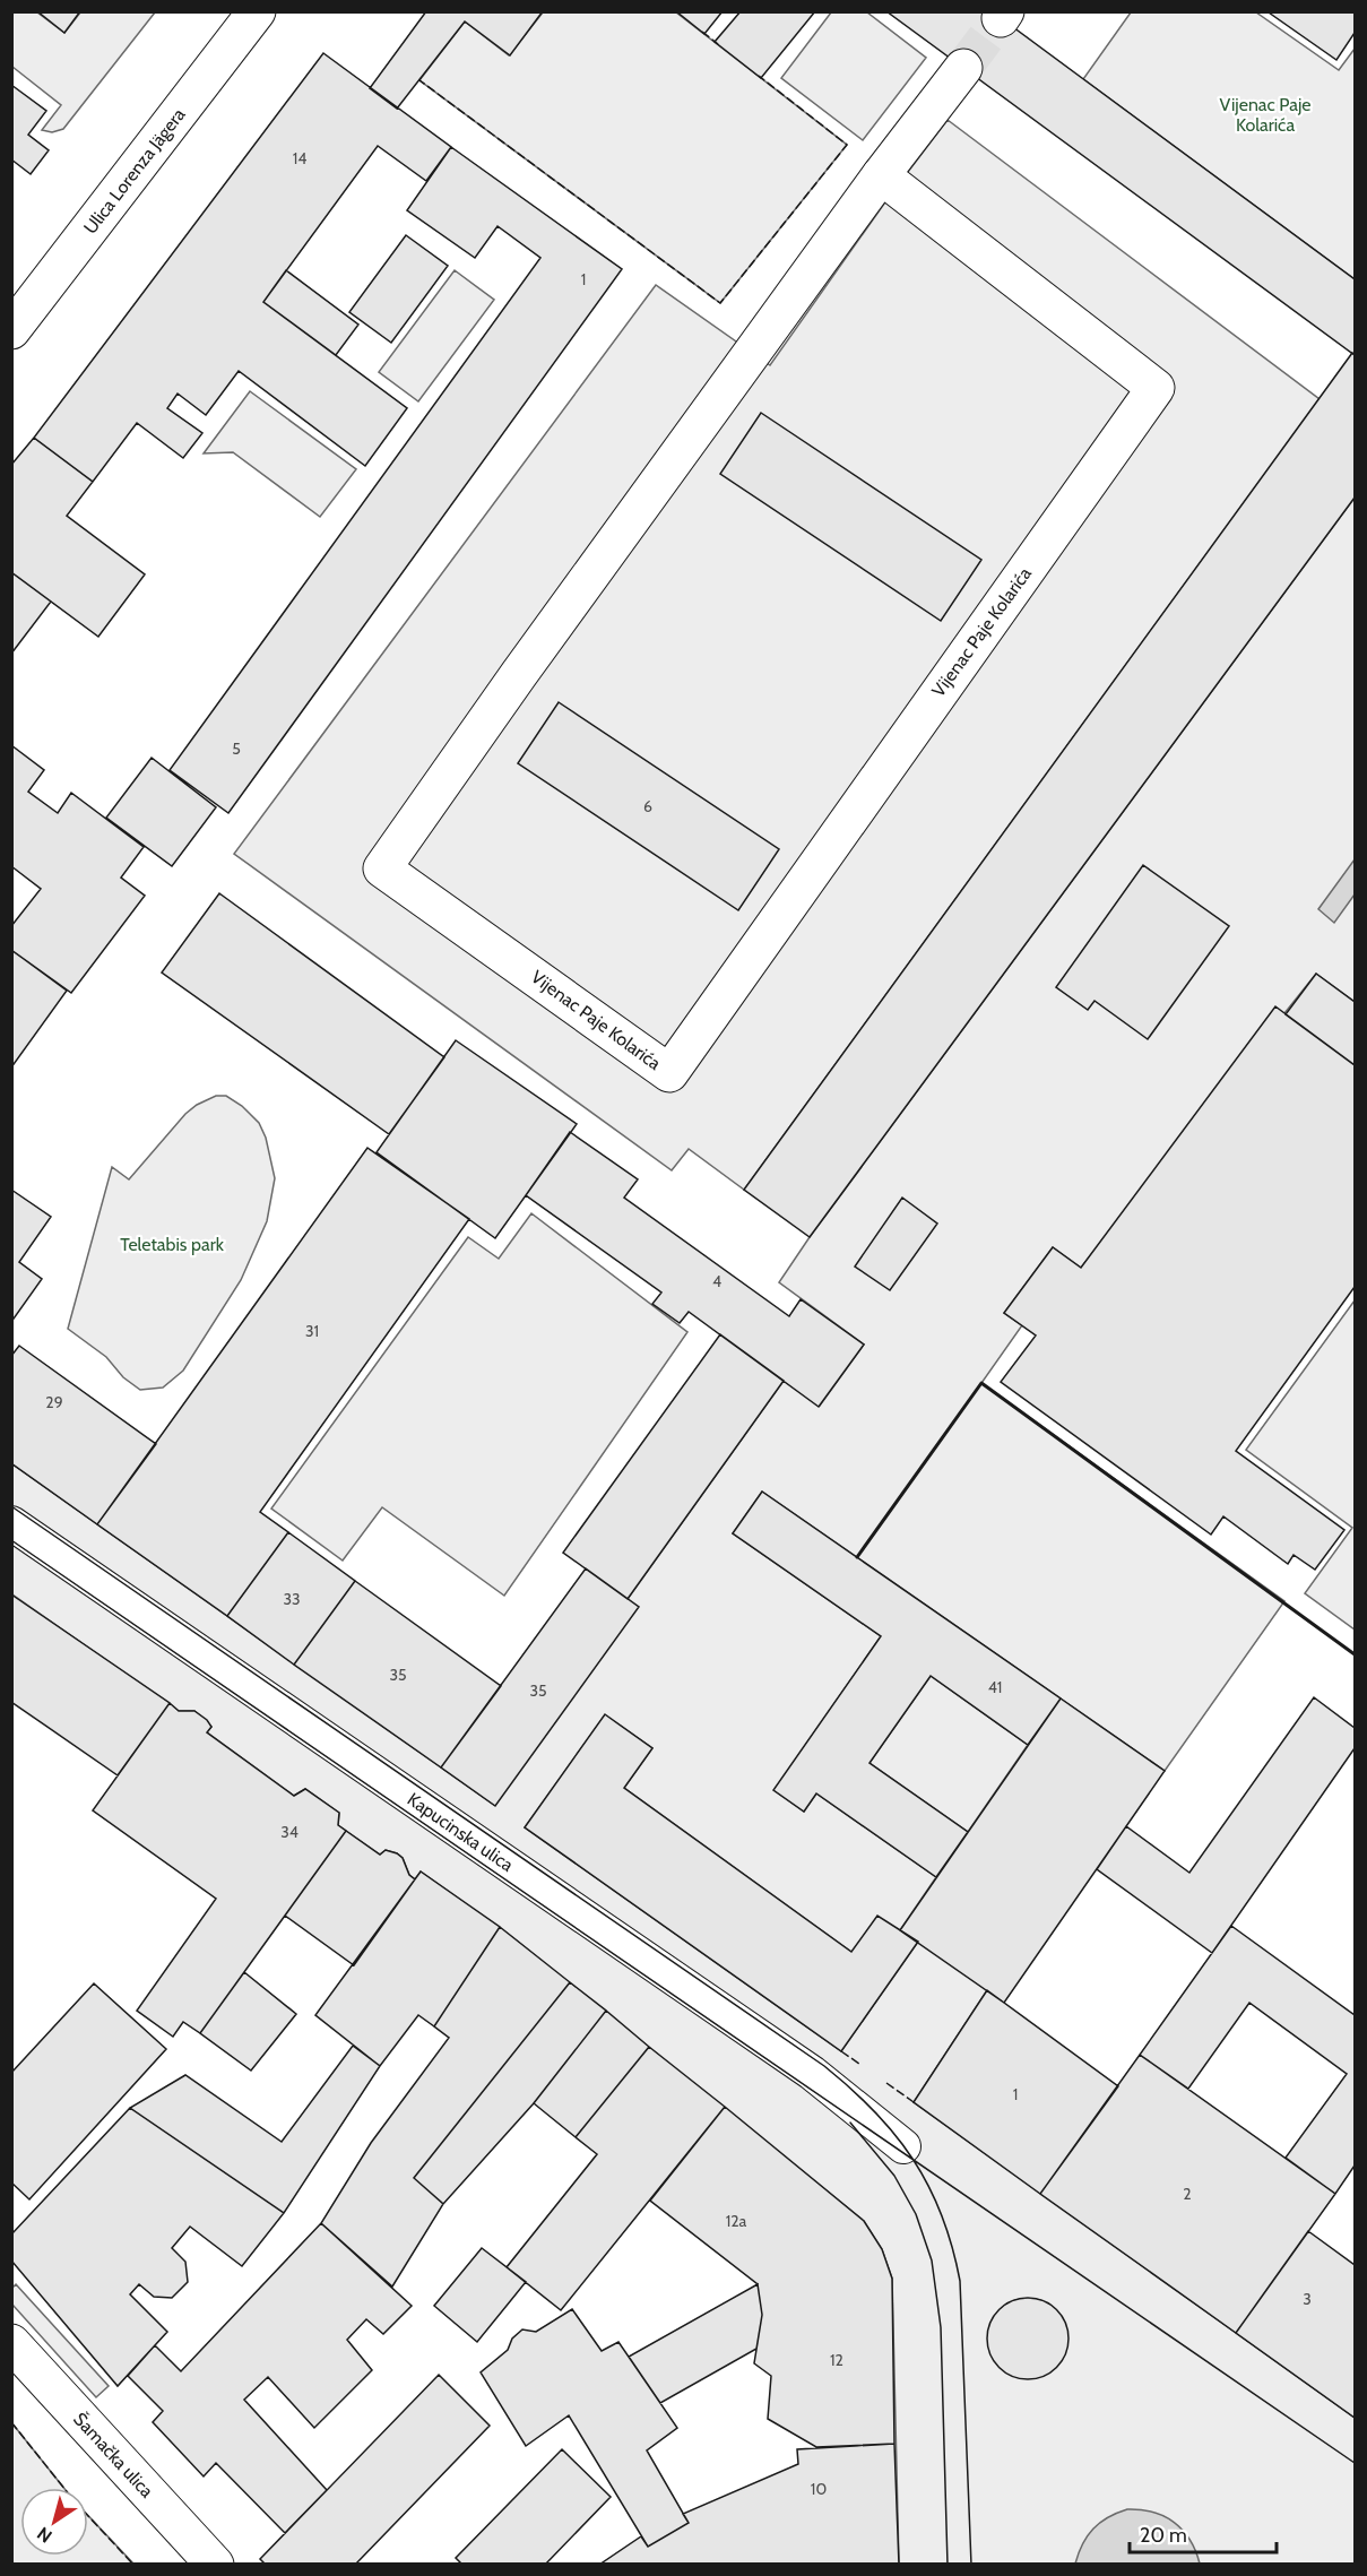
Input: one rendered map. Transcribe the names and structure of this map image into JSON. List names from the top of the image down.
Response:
{
  "streets": {
    "street": [
      "Ulica Lorenza Jägera",
      "Vijenac Paje Kolarića",
      "Kapucinska ulica",
      "Šamačka ulica"
    ]
  },
  "parks": ["Vijenac Paje Kolarića", "Teletabis park"],
  "house_numbers": [
    "14",
    "1",
    "5",
    "6",
    "4",
    "31",
    "29",
    "33",
    "35",
    "41",
    "35",
    "34",
    "1",
    "2",
    "12a",
    "3",
    "12",
    "10"
  ],
  "scale_bar": "20 m",
  "north": "bottom left"
}
